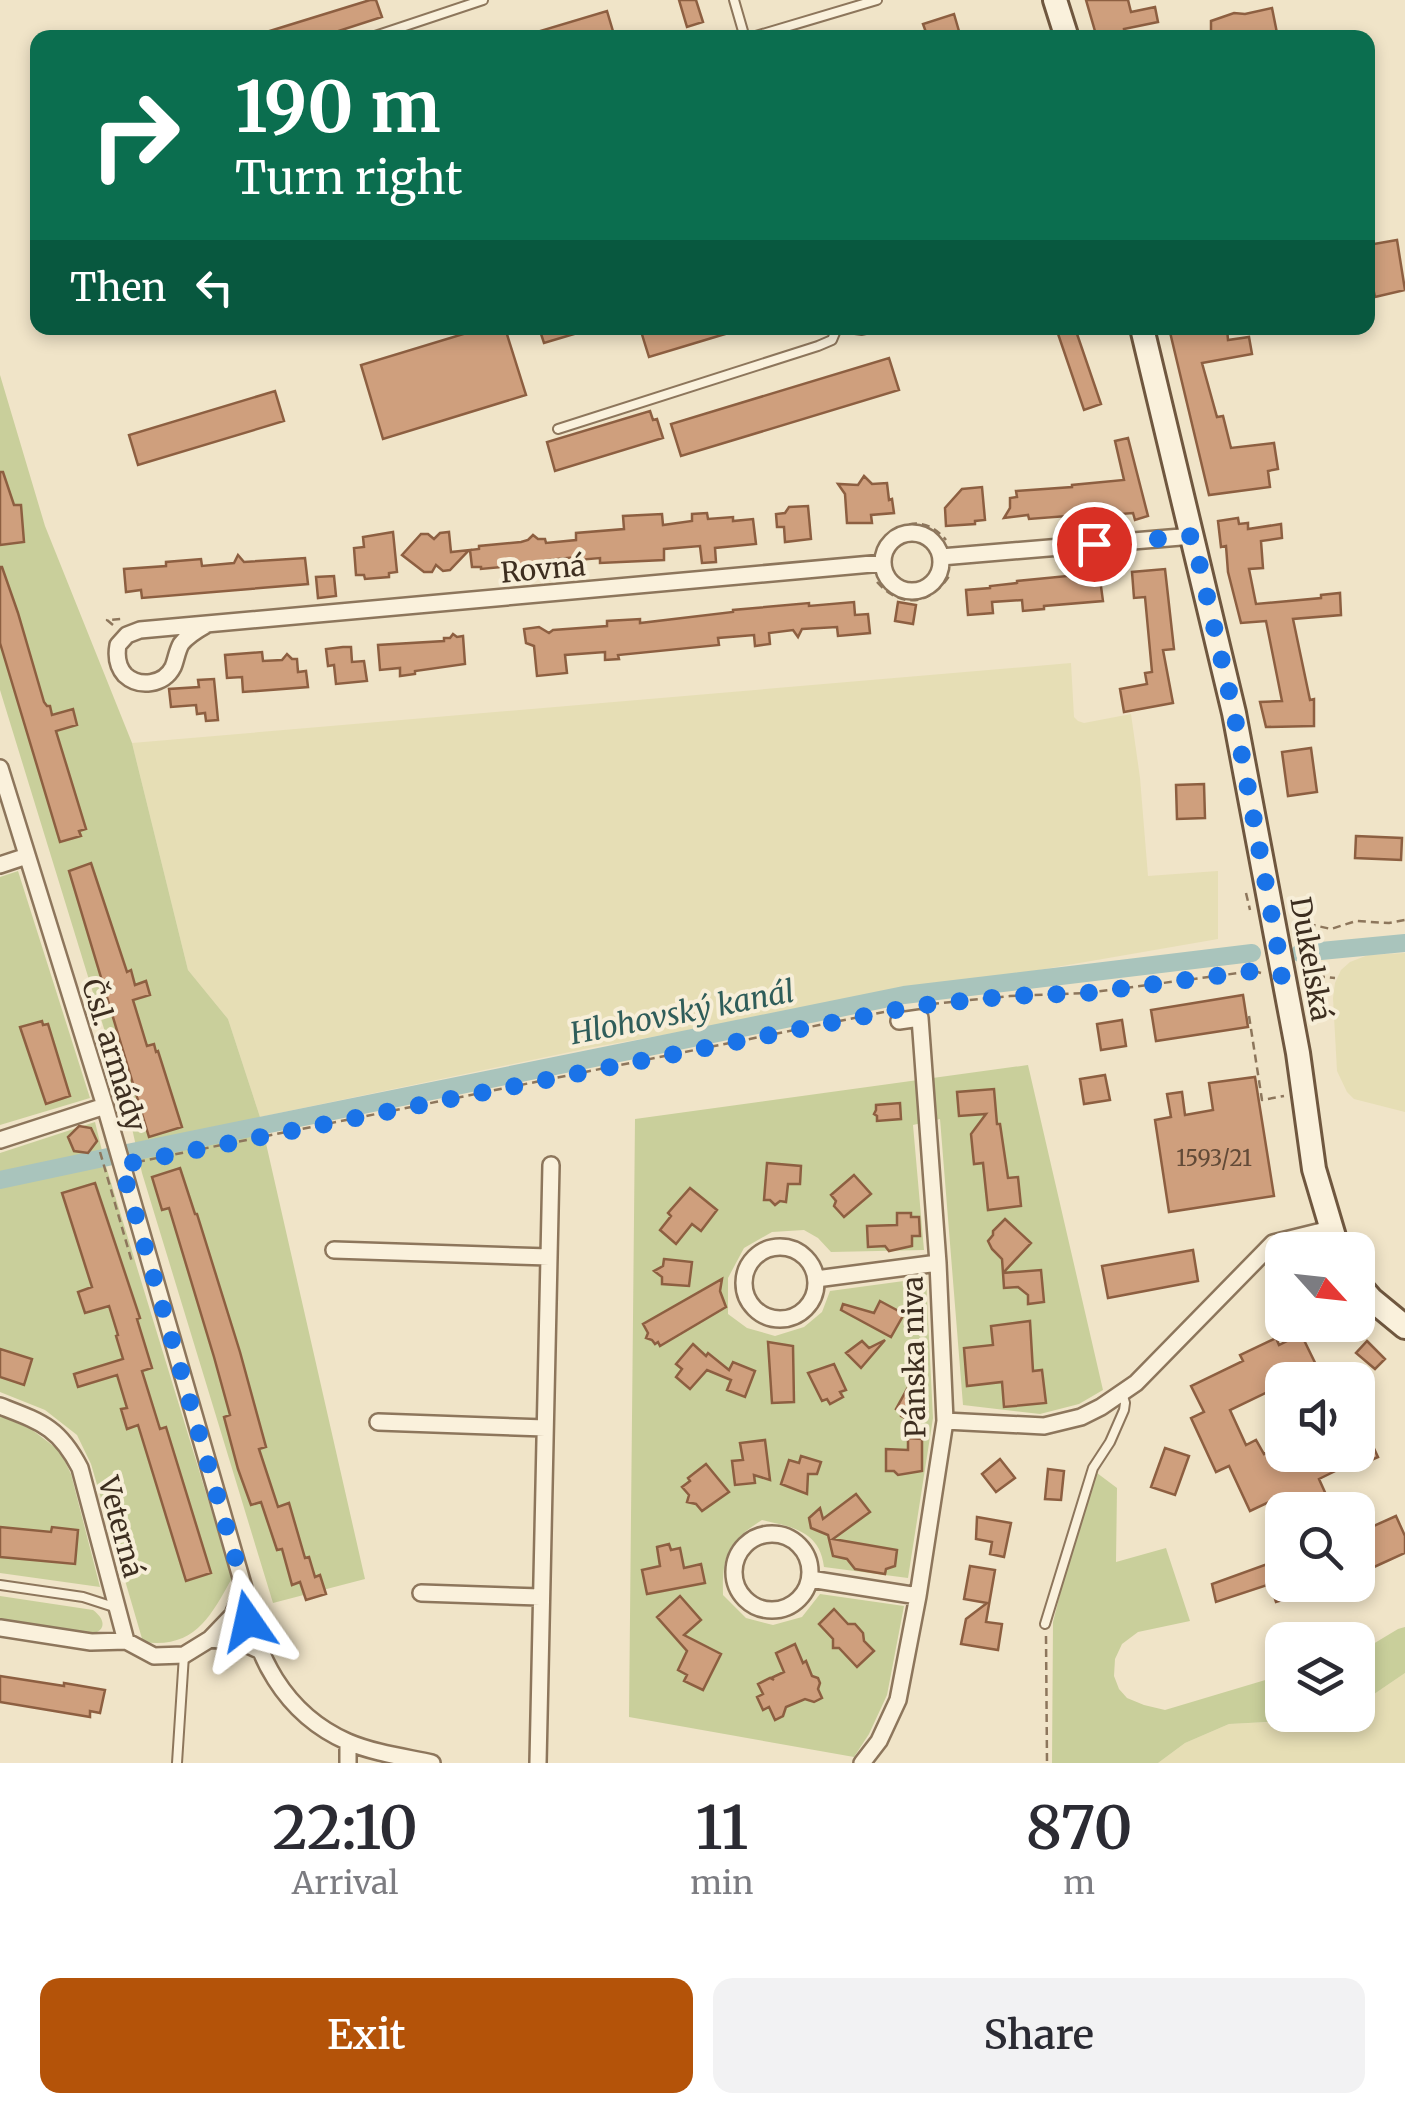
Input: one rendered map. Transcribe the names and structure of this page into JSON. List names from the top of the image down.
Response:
{
  "streets": {
    "main road": ["Dukelská"],
    "street": [
      "Rovná",
      "Čsl. armády",
      "Pánska niva",
      "Veterná"
    ]
  },
  "water": ["Hlohovský kanál"],
  "house_numbers": ["1593/21"],
  "north": "bottom right",
  "page": {
    "turn": ["190 m", "Turn right"],
    "then": "Then",
    "eta": [
      "22:10",
      "Arrival",
      "11",
      "min",
      "870",
      "m"
    ],
    "buttons": ["Exit", "Share"]
  }
}
